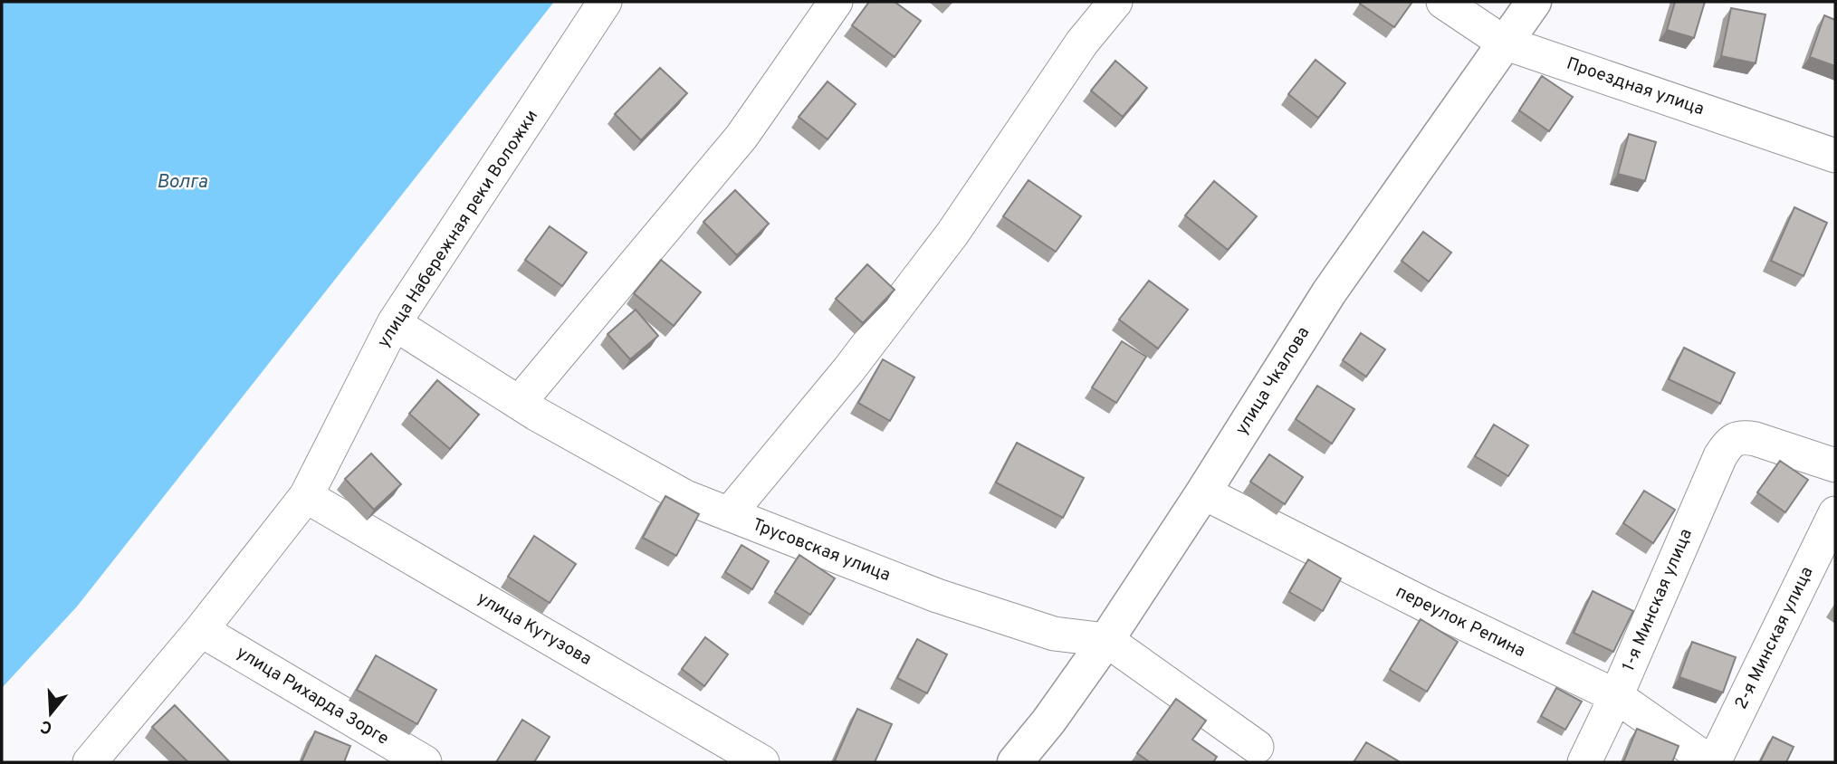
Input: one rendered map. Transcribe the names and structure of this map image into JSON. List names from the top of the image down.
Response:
{
  "streets": {
    "main road": ["улица Чкалова"],
    "street": [
      "Проездная улица",
      "улица Набережная реки Воложки",
      "Трусовская улица",
      "1-я Минская улица",
      "переулок Репина",
      "улица Кутузова",
      "2-я Минская улица",
      "улица Рихарда Зорге"
    ]
  },
  "crossings": [
    ["Проездная улица", "улица Чкалова"],
    ["улица Набережная реки Воложки", "Трусовская улица"],
    ["улица Набережная реки Воложки", "улица Кутузова"],
    ["улица Набережная реки Воложки", "улица Рихарда Зорге"],
    ["улица Чкалова", "Трусовская улица"],
    ["улица Чкалова", "переулок Репина"],
    ["1-я Минская улица", "переулок Репина"],
    ["переулок Репина", "2-я Минская улица"]
  ],
  "water": ["Волга"],
  "north": "bottom"
}
